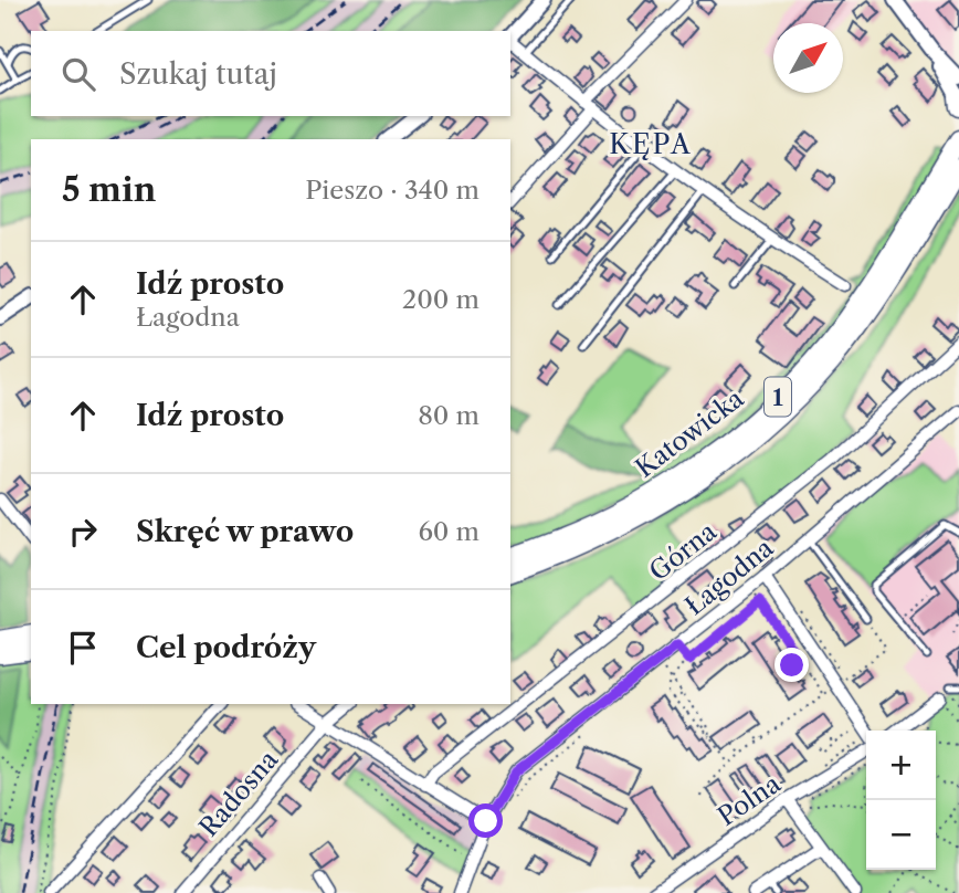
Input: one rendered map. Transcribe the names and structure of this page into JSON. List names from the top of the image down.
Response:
{
  "streets": {
    "main road": ["1", "Katowicka"],
    "street": [
      "Górna",
      "Łagodna",
      "Radosna",
      "Polna"
    ]
  },
  "districts": ["KĘPA"],
  "north": "top right",
  "page": {
    "search": "Szukaj tutaj",
    "heading": ["5 min", "Pieszo · 340 m"],
    "list": [
      ["Idź prosto", "Łagodna", "200 m"],
      ["Idź prosto", "80 m"],
      ["Skręć w prawo", "60 m"],
      "Cel podróży"
    ],
    "map_buttons": ["+", "−"]
  }
}
